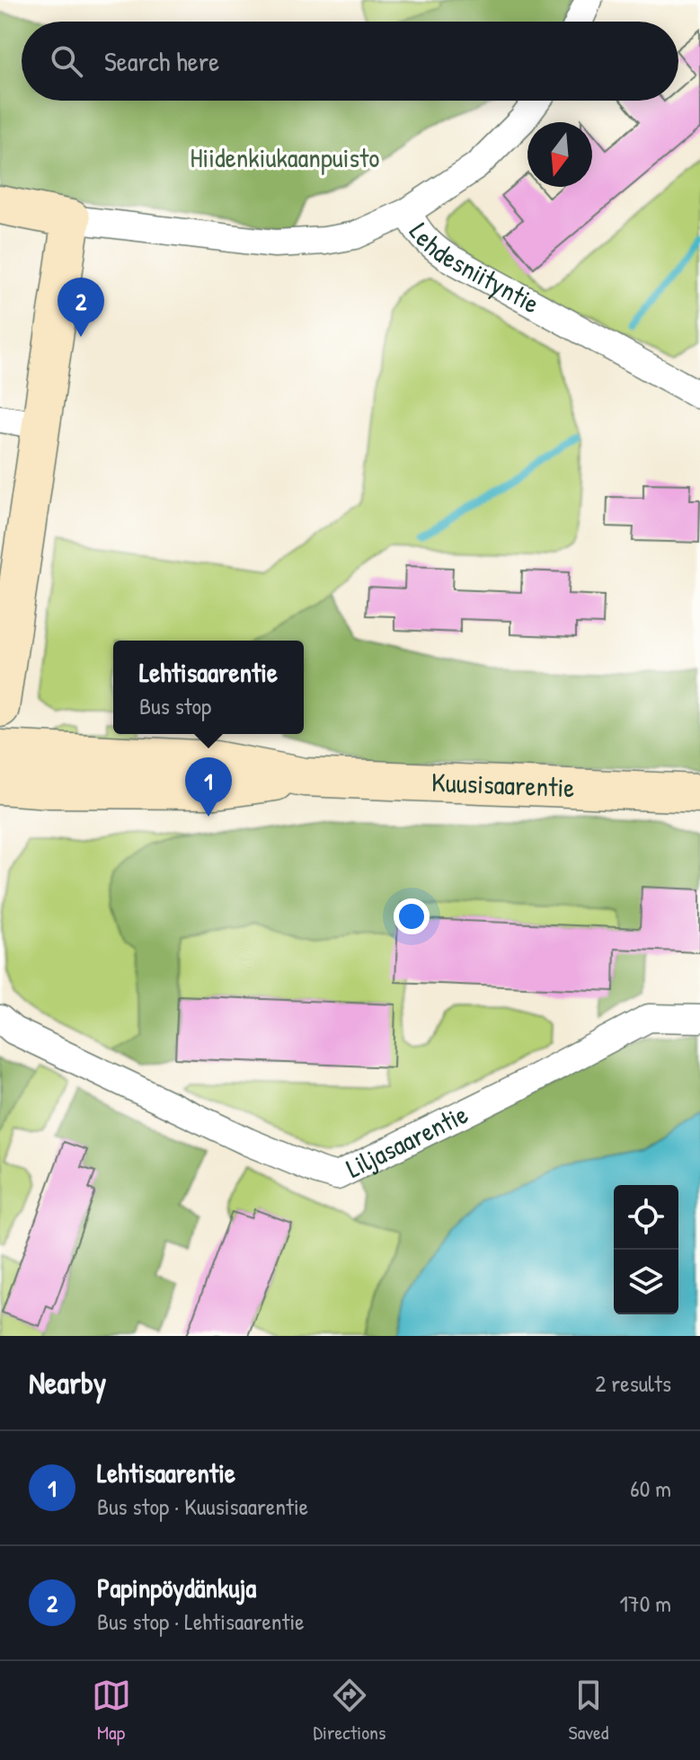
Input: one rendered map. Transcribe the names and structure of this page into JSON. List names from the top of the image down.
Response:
{
  "streets": {
    "main road": ["Kuusisaarentie"],
    "street": ["Lehdesniityntie", "Liljasaarentie"]
  },
  "parks": ["Hiidenkiukaanpuisto"],
  "north": "bottom",
  "page": {
    "search": "Search here",
    "pins": ["2", "1"],
    "popup": ["Lehtisaarentie", "Bus stop"],
    "heading": ["Nearby", "2 results"],
    "list": [
      {
        "mark": "1",
        "name": "Lehtisaarentie",
        "note": "Bus stop · Kuusisaarentie",
        "value": "60 m"
      },
      {
        "mark": "2",
        "name": "Papinpöydänkuja",
        "note": "Bus stop · Lehtisaarentie",
        "value": "170 m"
      }
    ],
    "nav": ["Map", "Directions", "Saved"]
  }
}
